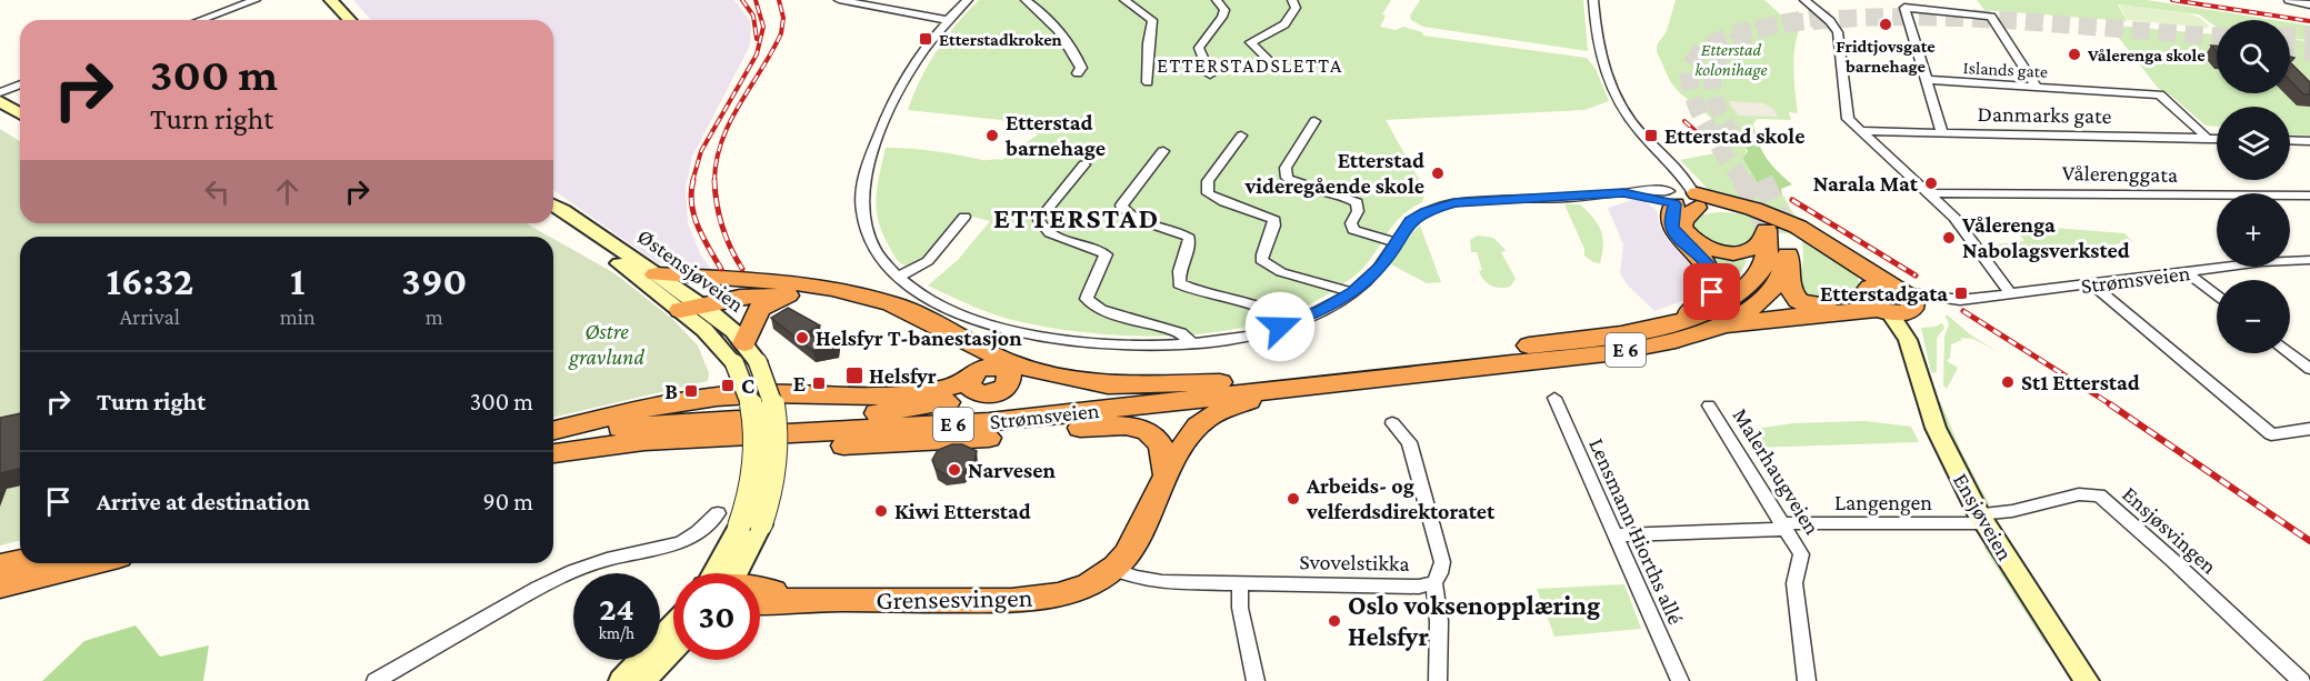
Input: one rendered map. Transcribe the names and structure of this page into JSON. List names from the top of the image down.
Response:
{
  "streets": {
    "highway": ["Strømsveien", "E 6", "Grensesvingen"],
    "main road": ["Østensjøveien", "Ensjøveien"],
    "street": [
      "Islands gate",
      "Danmarks gate",
      "Vålerenggata",
      "Malerhaugveien",
      "Langengen",
      "Ensjøsvingen",
      "Lensmann Hiorths allé",
      "Svovelstikka"
    ]
  },
  "crossings": [
    ["Islands gate", "Danmarks gate"],
    ["Strømsveien", "E 6"],
    ["Strømsveien", "Ensjøveien"],
    ["E 6", "Ensjøveien"],
    ["Malerhaugveien", "Langengen"],
    ["Langengen", "Ensjøveien"],
    ["Langengen", "Ensjøsvingen"],
    ["Langengen", "Lensmann Hiorths allé"],
    ["Ensjøveien", "Ensjøsvingen"],
    ["Svovelstikka", "Grensesvingen"]
  ],
  "districts": ["ETTERSTADSLETTA", "ETTERSTAD"],
  "parks": ["Etterstad kolonihage", "Østre gravlund"],
  "places": {
    "other": [
      "Fridtjovsgate barnehage",
      "Vålerenga skole",
      "Etterstad barnehage",
      "Etterstad videregående skole",
      "Narala Mat",
      "Vålerenga Nabolagsverksted",
      "Helsfyr T-banestasjon",
      "St1 Etterstad",
      "Narvesen",
      "Arbeids- og velferdsdirektoratet",
      "Kiwi Etterstad",
      "Oslo voksenopplæring Helsfyr"
    ],
    "transit": [
      "Etterstadkroken",
      "Etterstad skole",
      "Etterstadgata",
      "Helsfyr",
      "E",
      "C",
      "B"
    ]
  },
  "page": {
    "map_buttons": ["+", "−"],
    "turn": ["300 m", "Turn right"],
    "eta": [
      "16:32",
      "Arrival",
      "1",
      "min",
      "390",
      "m"
    ],
    "list": [
      {
        "name": "Turn right",
        "value": "300 m"
      },
      {
        "name": "Arrive at destination",
        "value": "90 m"
      }
    ],
    "speed": "24 km/h",
    "limit": "30"
  }
}
